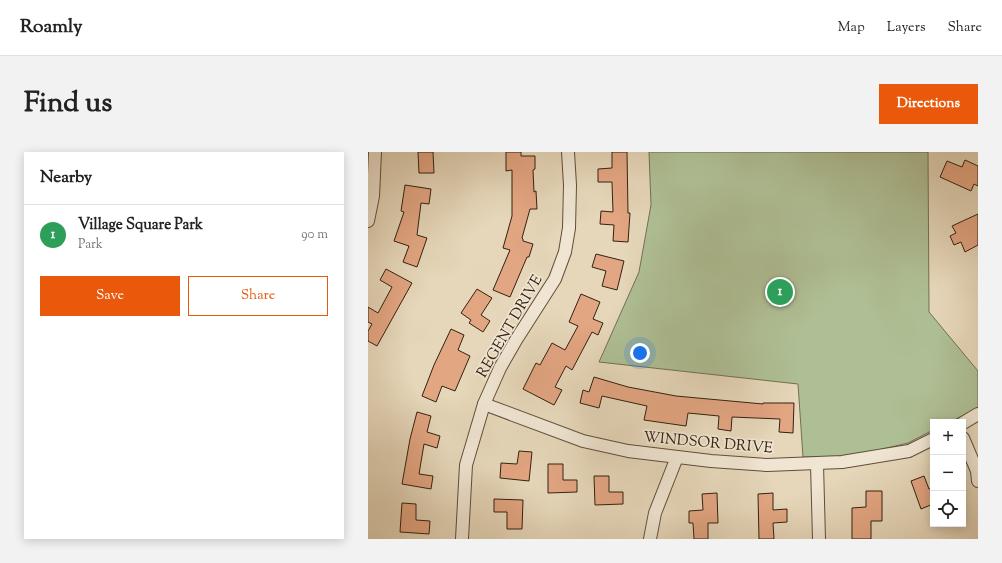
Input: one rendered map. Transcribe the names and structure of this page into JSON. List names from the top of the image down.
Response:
{
  "streets": {
    "street": ["REGENT DRIVE", "WINDSOR DRIVE"]
  },
  "crossings": [
    ["REGENT DRIVE", "WINDSOR DRIVE"]
  ],
  "page": {
    "header": "Roamly",
    "nav": ["Map", "Layers", "Share"],
    "title": "Find us",
    "buttons": [
      "Directions",
      ["Save", "Share"]
    ],
    "heading": "Nearby",
    "list": [
      {
        "mark": "1",
        "name": "Village Square Park",
        "note": "Park",
        "value": "90 m"
      }
    ],
    "pins": "1",
    "map_buttons": ["+", "−"]
  }
}
